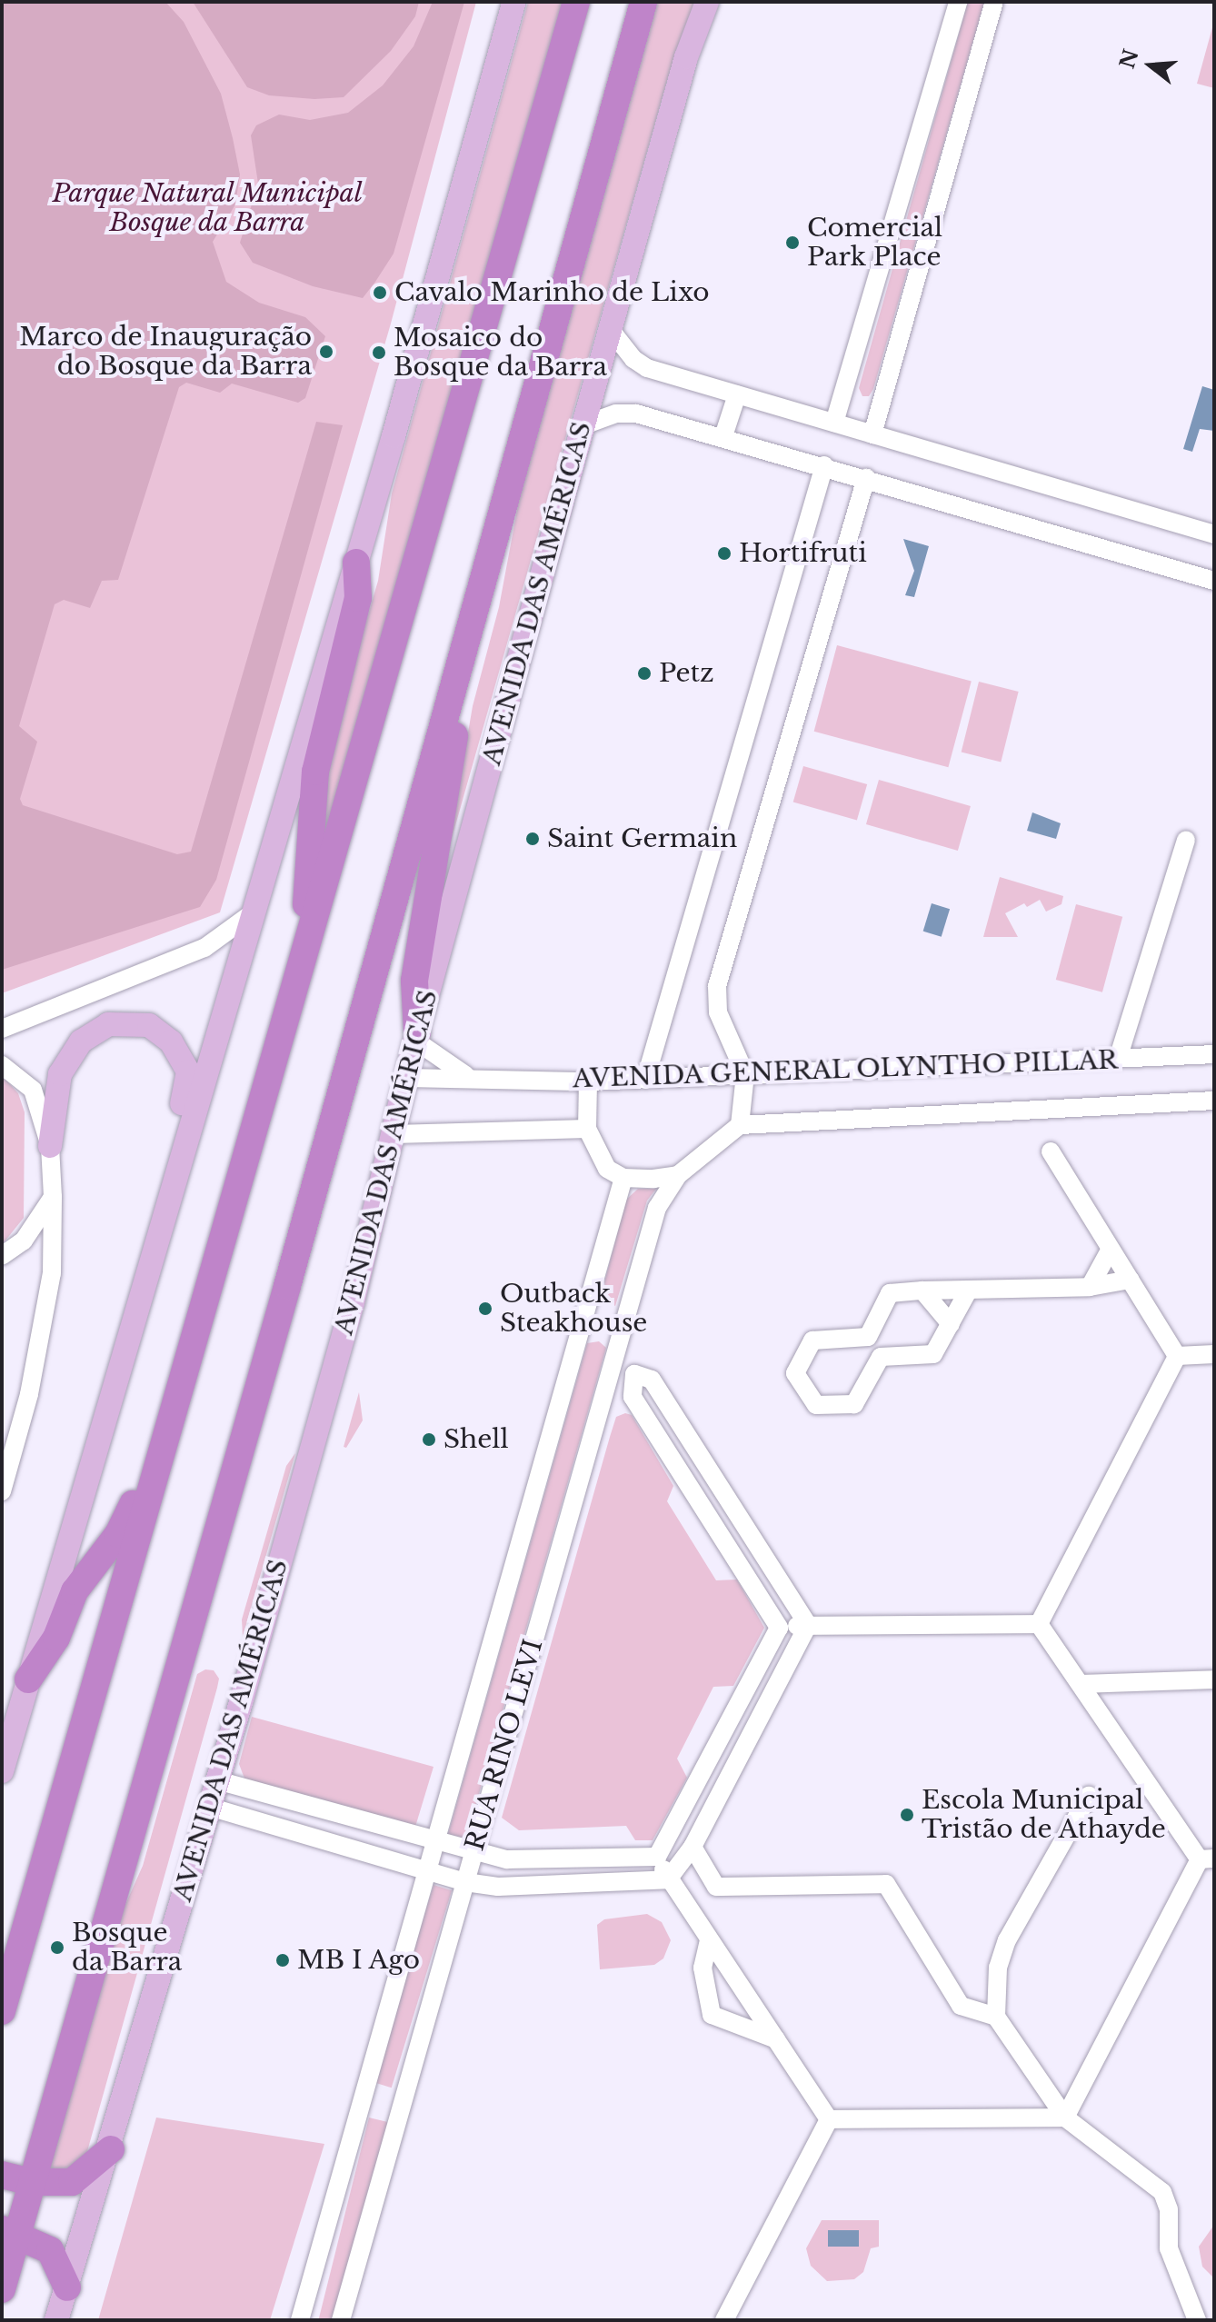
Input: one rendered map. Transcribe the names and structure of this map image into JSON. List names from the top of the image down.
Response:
{
  "streets": {
    "main road": ["AVENIDA DAS AMÉRICAS"],
    "street": ["AVENIDA GENERAL OLYNTHO PILLAR", "RUA RINO LEVI"]
  },
  "crossings": [
    ["AVENIDA DAS AMÉRICAS", "AVENIDA GENERAL OLYNTHO PILLAR"],
    ["AVENIDA GENERAL OLYNTHO PILLAR", "RUA RINO LEVI"]
  ],
  "parks": ["Parque Natural Municipal Bosque da Barra"],
  "places": [
    "Comercial Park Place",
    "Cavalo Marinho de Lixo",
    "Marco de Inauguração do Bosque da Barra",
    "Mosaico do Bosque da Barra",
    "Hortifruti",
    "Petz",
    "Saint Germain",
    "Outback Steakhouse",
    "Shell",
    "Escola Municipal Tristão de Athayde",
    "Bosque da Barra",
    "MB I Ago"
  ],
  "north": "left"
}
